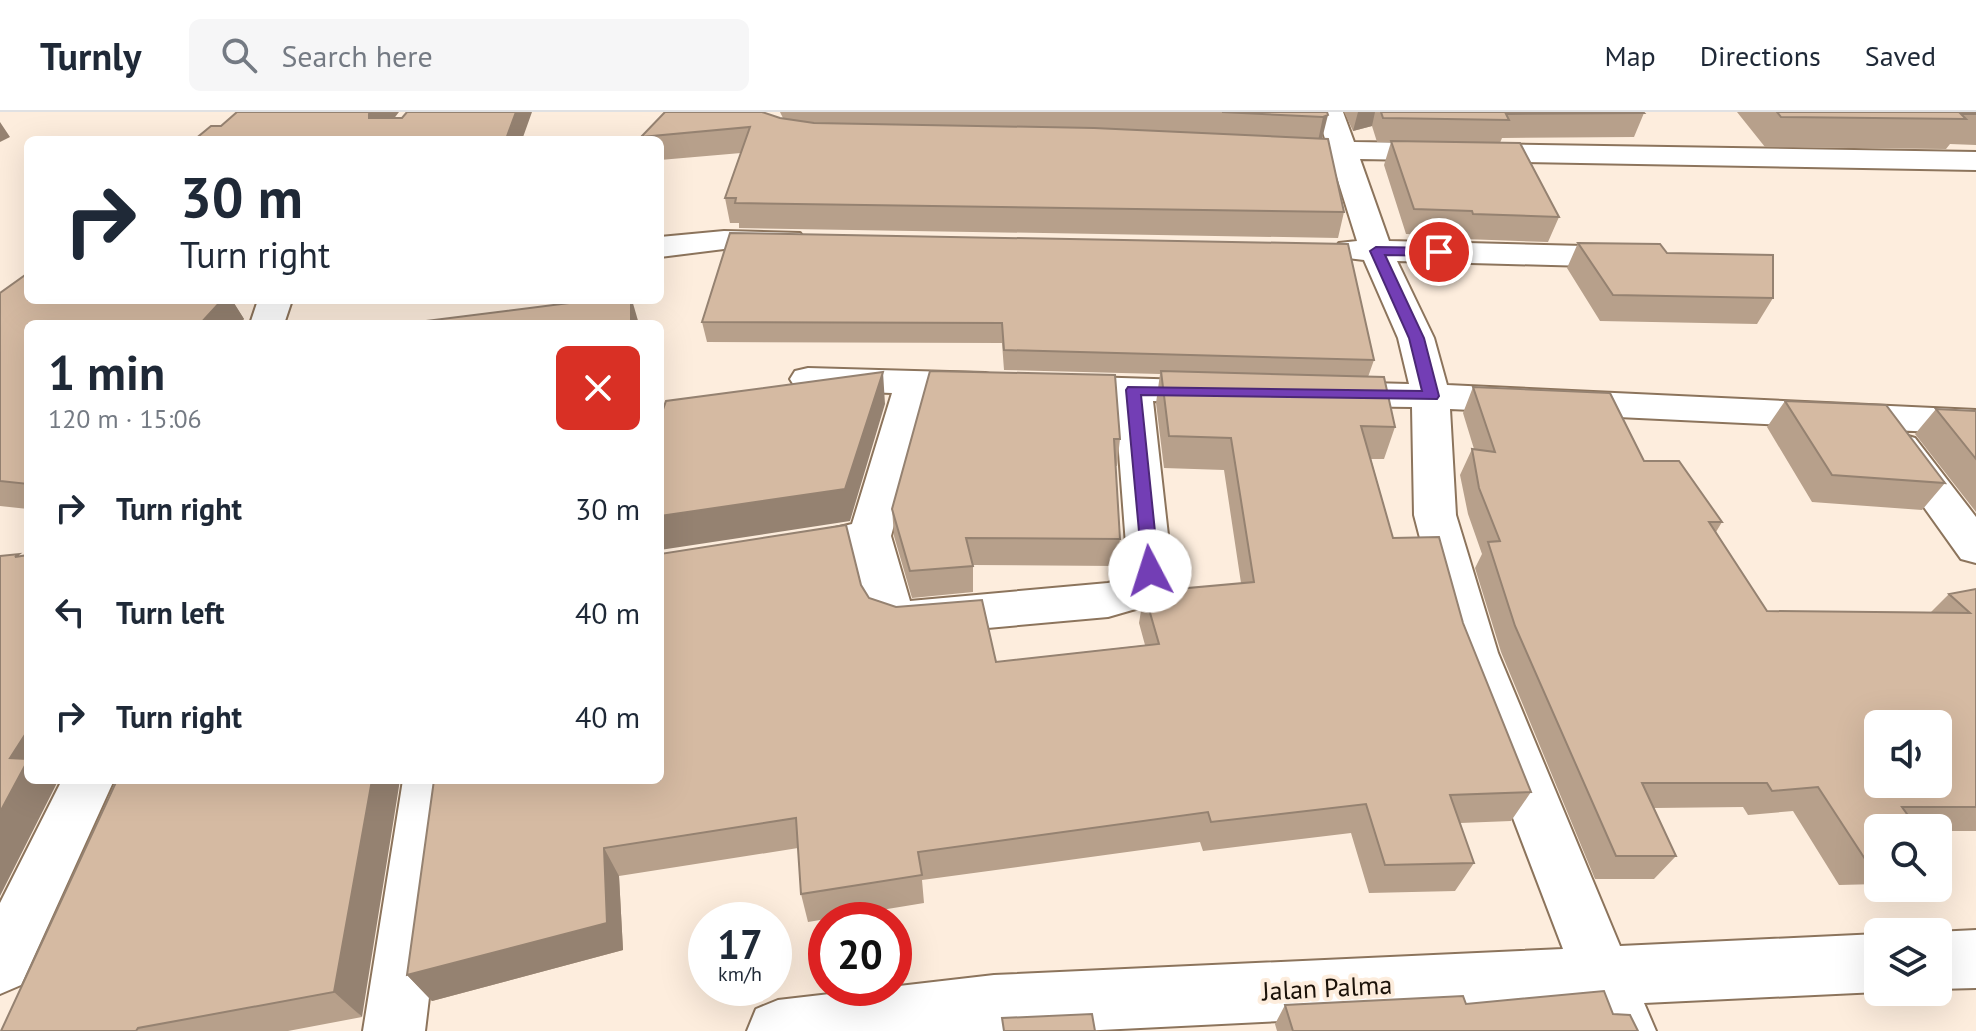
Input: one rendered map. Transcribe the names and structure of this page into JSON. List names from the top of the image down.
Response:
{
  "streets": {
    "street": ["Jalan Palma"]
  },
  "page": {
    "header": "Turnly",
    "search": "Search here",
    "nav": ["Map", "Directions", "Saved"],
    "turn": ["30 m", "Turn right"],
    "heading": ["1 min", "120 m · 15:06"],
    "list": [
      {
        "name": "Turn right",
        "value": "30 m"
      },
      {
        "name": "Turn left",
        "value": "40 m"
      },
      {
        "name": "Turn right",
        "value": "40 m"
      }
    ],
    "speed": "17 km/h",
    "limit": "20"
  }
}
